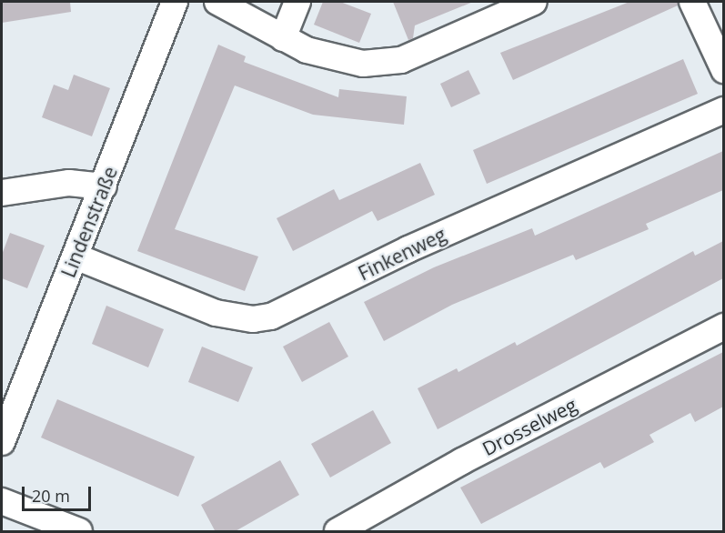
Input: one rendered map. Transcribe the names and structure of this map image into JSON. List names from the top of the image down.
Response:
{
  "streets": {
    "street": ["Lindenstraße", "Finkenweg", "Drosselweg"]
  },
  "crossings": [
    ["Lindenstraße", "Finkenweg"]
  ],
  "scale_bar": "20 m"
}
